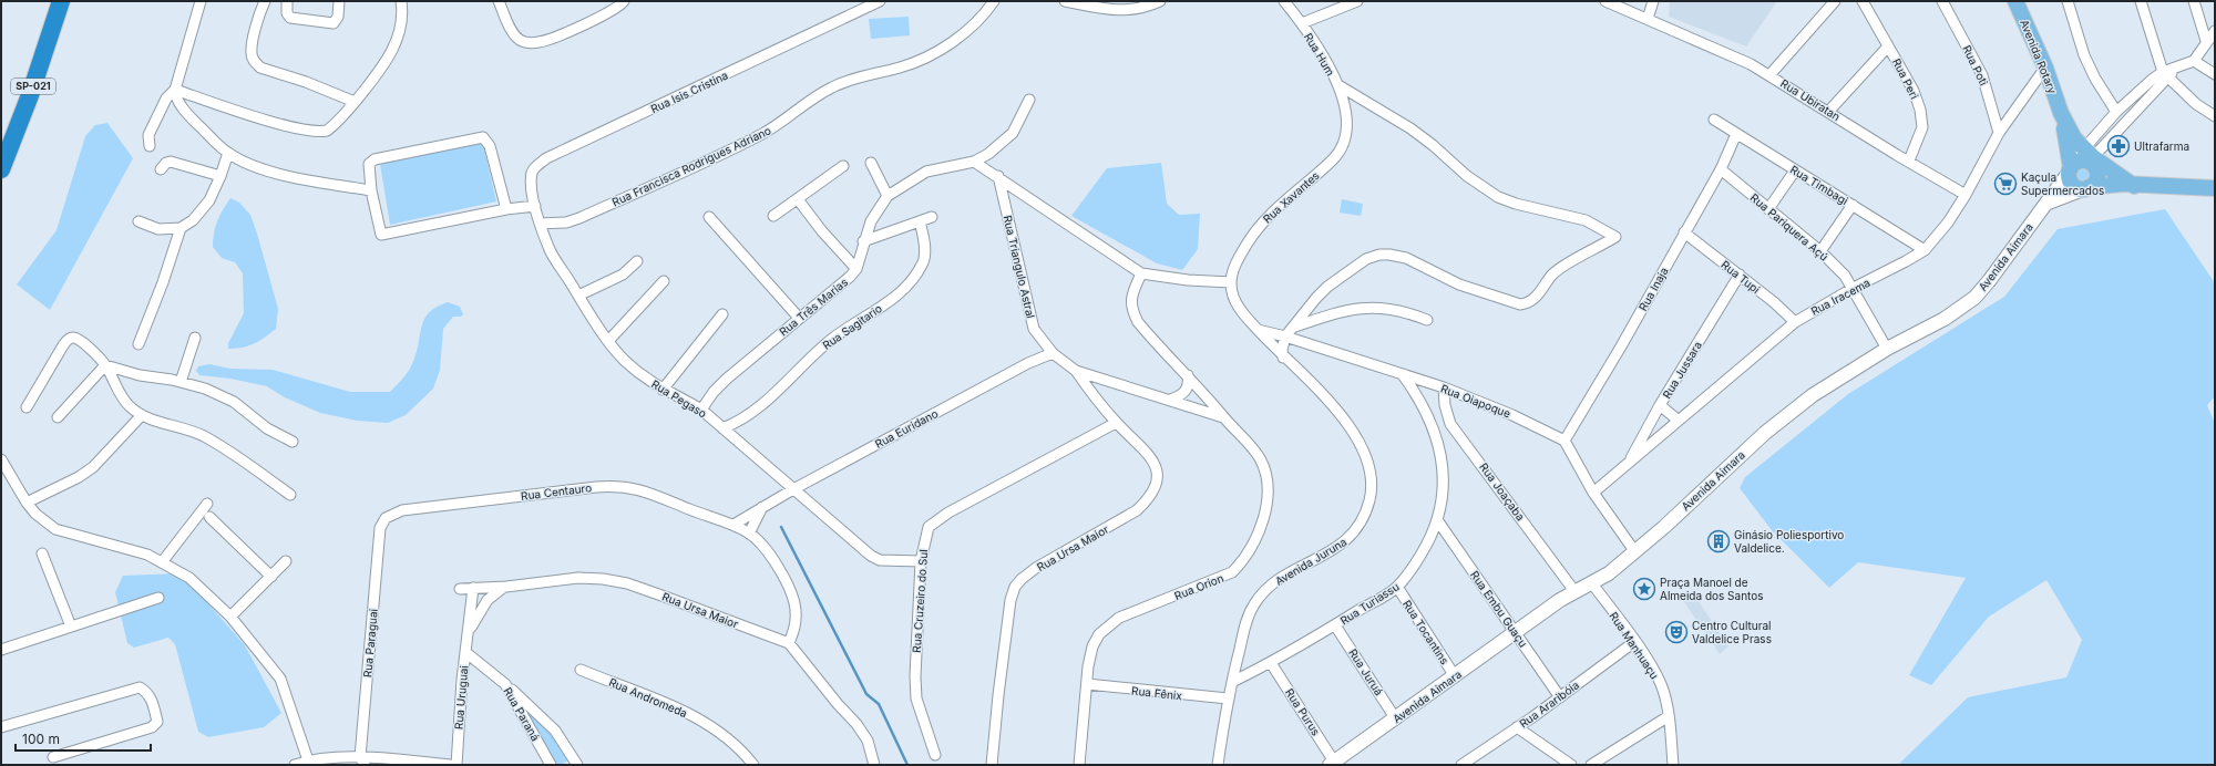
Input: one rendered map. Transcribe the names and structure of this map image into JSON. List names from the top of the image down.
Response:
{
  "streets": {
    "highway": ["SP-021"],
    "main road": ["Avenida Rotary", "Avenida Aimara"],
    "street": [
      "Rua Hum",
      "Rua Poti",
      "Rua Peri",
      "Rua Isis Cristina",
      "Rua Ubiratan",
      "Rua Francisca Rodrigues Adriano",
      "Rua Timbagi",
      "Rua Xavantes",
      "Rua Pariquera Açú",
      "Rua Triangulo Astral",
      "Rua Tupi",
      "Rua Inaja",
      "Rua Iracema",
      "Rua Três Marias",
      "Rua Sagitario",
      "Rua Jussara",
      "Rua Pegaso",
      "Rua Oiapoque",
      "Rua Euridano",
      "Rua Centauro",
      "Rua Joaçaba",
      "Rua Ursa Maior",
      "Avenida Juruna",
      "Rua Orion",
      "Rua Cruzeiro do Sul",
      "Rua Turiassu",
      "Rua Embu Guaçu",
      "Rua Tocantins",
      "Rua Paraguai",
      "Rua Manhuaçu",
      "Rua Juruá",
      "Rua Fênix",
      "Rua Uruguai",
      "Rua Andromeda",
      "Rua Araribóia",
      "Rua Purus",
      "Rua Paraná"
    ]
  },
  "crossings": [
    ["Rua Hum", "Rua Xavantes"],
    ["Avenida Rotary", "Avenida Aimara"],
    ["Avenida Rotary", "Rua Iracema"],
    ["Rua Poti", "Rua Iracema"],
    ["Rua Peri", "Rua Ubiratan"],
    ["Rua Isis Cristina", "Rua Pegaso"],
    ["Rua Ubiratan", "Rua Iracema"],
    ["Rua Francisca Rodrigues Adriano", "Rua Pegaso"],
    ["Rua Timbagi", "Rua Inaja"],
    ["Rua Timbagi", "Rua Iracema"],
    ["Rua Pariquera Açú", "Avenida Aimara"],
    ["Rua Pariquera Açú", "Rua Inaja"],
    ["Rua Pariquera Açú", "Rua Iracema"],
    ["Avenida Aimara", "Rua Joaçaba"],
    ["Avenida Aimara", "Rua Embu Guaçu"],
    ["Avenida Aimara", "Rua Tocantins"],
    ["Avenida Aimara", "Rua Manhuaçu"],
    ["Avenida Aimara", "Rua Juruá"],
    ["Avenida Aimara", "Rua Purus"],
    ["Rua Triangulo Astral", "Rua Euridano"],
    ["Rua Triangulo Astral", "Rua Ursa Maior"],
    ["Rua Triangulo Astral", "Rua Orion"],
    ["Rua Tupi", "Rua Inaja"],
    ["Rua Tupi", "Rua Iracema"],
    ["Rua Tupi", "Rua Jussara"],
    ["Rua Inaja", "Rua Oiapoque"],
    ["Rua Iracema", "Rua Jussara"],
    ["Rua Três Marias", "Rua Pegaso"],
    ["Rua Sagitario", "Rua Pegaso"],
    ["Rua Pegaso", "Rua Euridano"],
    ["Rua Pegaso", "Rua Cruzeiro do Sul"],
    ["Rua Oiapoque", "Rua Joaçaba"],
    ["Rua Oiapoque", "Avenida Juruna"],
    ["Rua Oiapoque", "Rua Turiassu"],
    ["Rua Euridano", "Rua Centauro"],
    ["Rua Centauro", "Rua Ursa Maior"],
    ["Rua Centauro", "Rua Paraguai"],
    ["Rua Ursa Maior", "Rua Cruzeiro do Sul"],
    ["Rua Ursa Maior", "Rua Uruguai"],
    ["Avenida Juruna", "Rua Turiassu"],
    ["Avenida Juruna", "Rua Fênix"],
    ["Rua Orion", "Rua Fênix"],
    ["Rua Turiassu", "Rua Embu Guaçu"],
    ["Rua Turiassu", "Rua Tocantins"],
    ["Rua Turiassu", "Rua Juruá"],
    ["Rua Turiassu", "Rua Purus"],
    ["Rua Embu Guaçu", "Rua Araribóia"],
    ["Rua Manhuaçu", "Rua Araribóia"],
    ["Rua Uruguai", "Rua Paraná"]
  ],
  "places": {
    "pharmacy": ["Ultrafarma"],
    "supermarket": ["Kaçula Supermercados"],
    "building": ["Ginásio Poliesportivo Valdelice."],
    "place": ["Praça Manoel de Almeida dos Santos"],
    "theatre": ["Centro Cultural Valdelice Prass"]
  },
  "scale_bar": "100 m"
}
